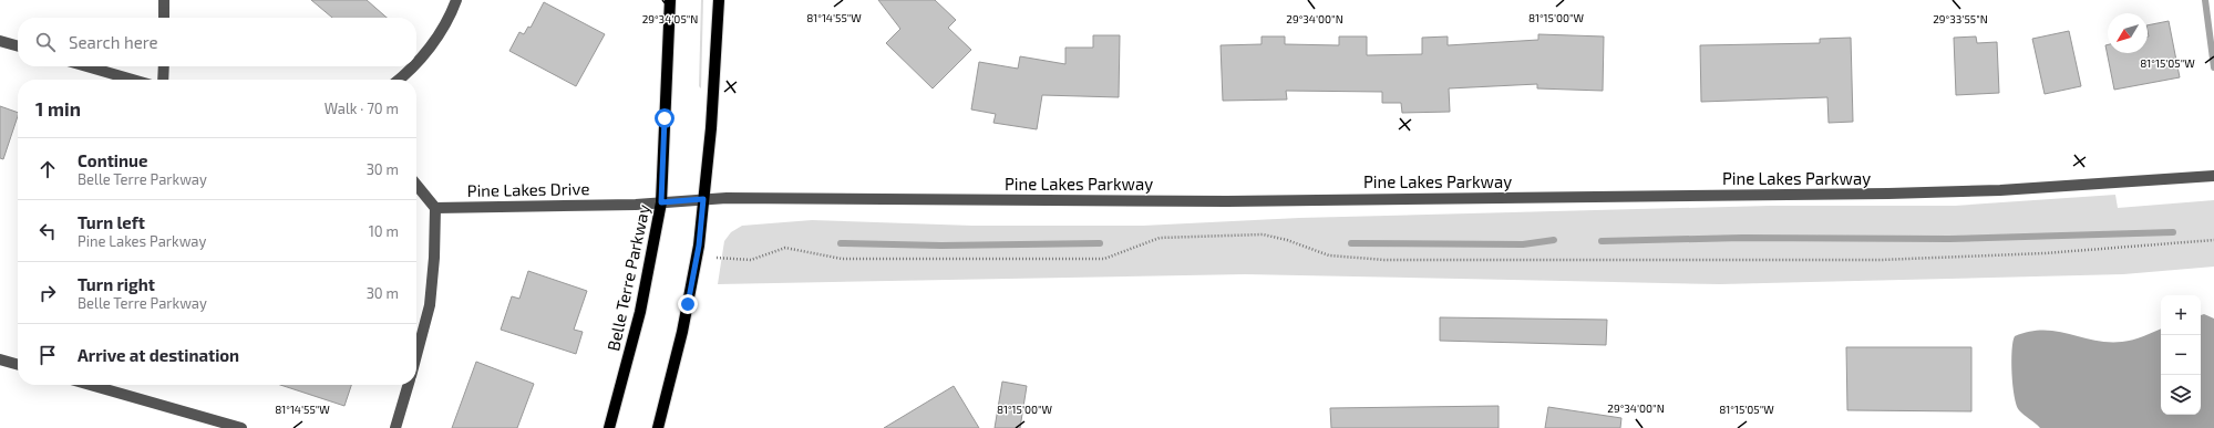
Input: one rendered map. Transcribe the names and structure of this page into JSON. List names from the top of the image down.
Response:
{
  "streets": {
    "main road": ["Belle Terre Parkway"],
    "street": ["Pine Lakes Parkway", "Pine Lakes Drive"]
  },
  "crossings": [
    ["Pine Lakes Parkway", "Pine Lakes Drive"],
    ["Pine Lakes Parkway", "Belle Terre Parkway"],
    ["Pine Lakes Drive", "Belle Terre Parkway"]
  ],
  "north": "bottom left",
  "page": {
    "search": "Search here",
    "heading": ["1 min", "Walk · 70 m"],
    "list": [
      ["Continue", "Belle Terre Parkway", "30 m"],
      ["Turn left", "Pine Lakes Parkway", "10 m"],
      ["Turn right", "Belle Terre Parkway", "30 m"],
      "Arrive at destination"
    ],
    "map_buttons": ["+", "−"]
  },
  "coordinates": [
    "81°14'55\"W",
    "81°15'00\"W",
    "29°34'05\"N",
    "29°34'00\"N",
    "29°33'55\"N",
    "81°15'05\"W"
  ]
}
